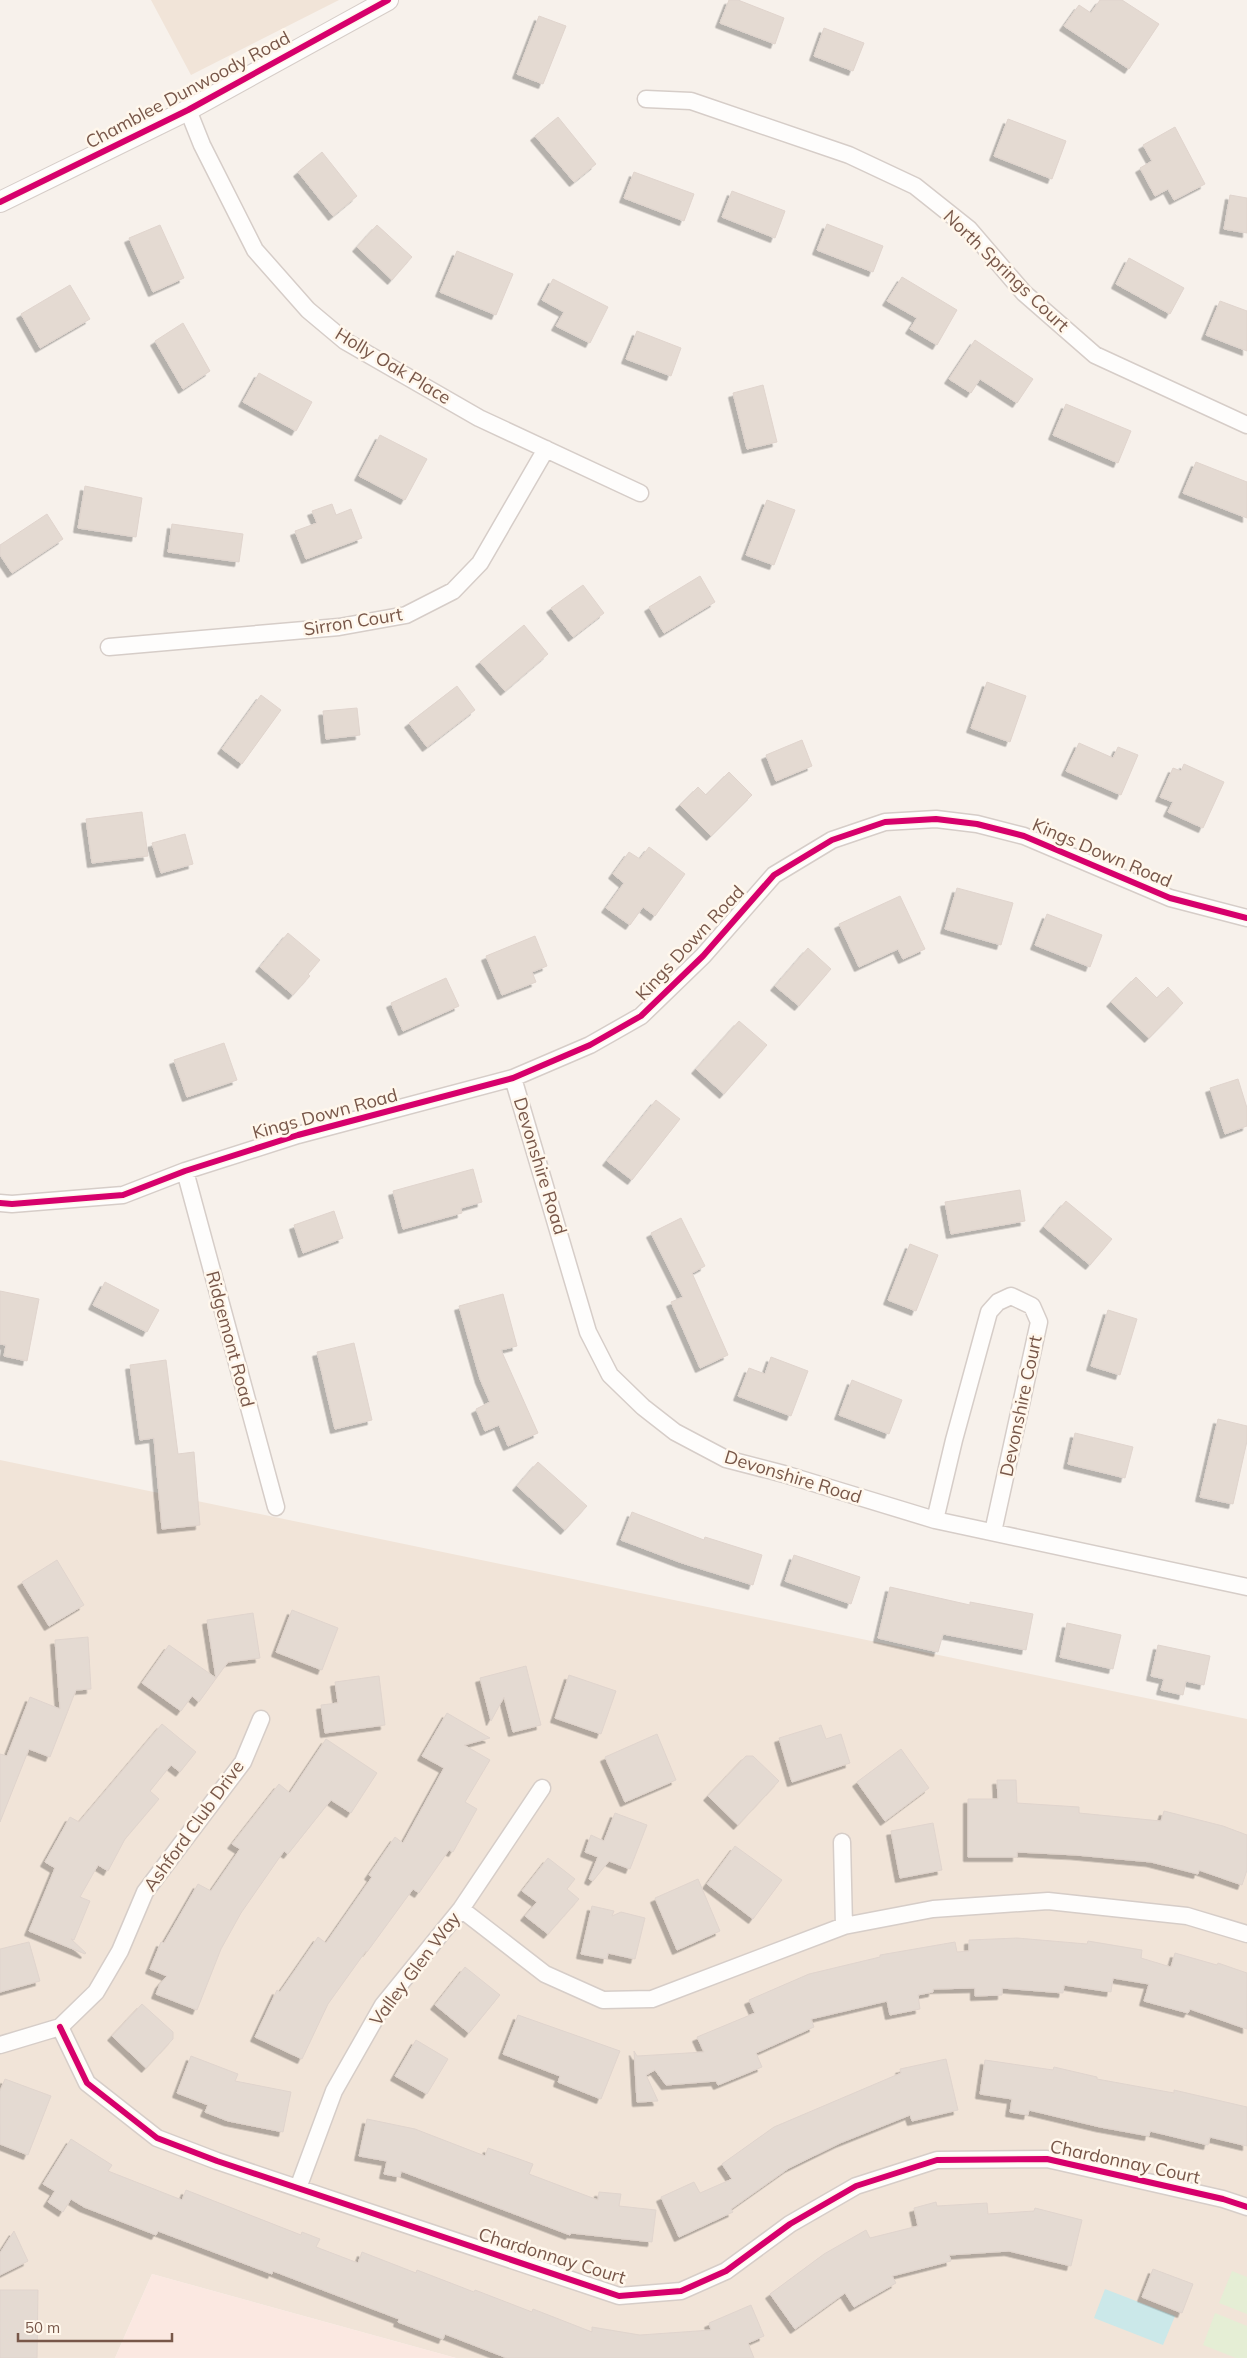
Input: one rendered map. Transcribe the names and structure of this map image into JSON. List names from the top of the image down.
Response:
{
  "streets": {
    "street": [
      "Chamblee Dunwoody Road",
      "North Springs Court",
      "Holly Oak Place",
      "Sirron Court",
      "Kings Down Road",
      "Devonshire Road",
      "Ridgemont Road",
      "Devonshire Court",
      "Ashford Club Drive",
      "Valley Glen Way",
      "Chardonnay Court"
    ]
  },
  "crossings": [
    ["Chamblee Dunwoody Road", "Holly Oak Place"],
    ["Holly Oak Place", "Sirron Court"],
    ["Kings Down Road", "Devonshire Road"],
    ["Kings Down Road", "Ridgemont Road"],
    ["Devonshire Road", "Devonshire Court"],
    ["Ashford Club Drive", "Chardonnay Court"],
    ["Valley Glen Way", "Chardonnay Court"]
  ],
  "scale_bar": "50 m"
}
